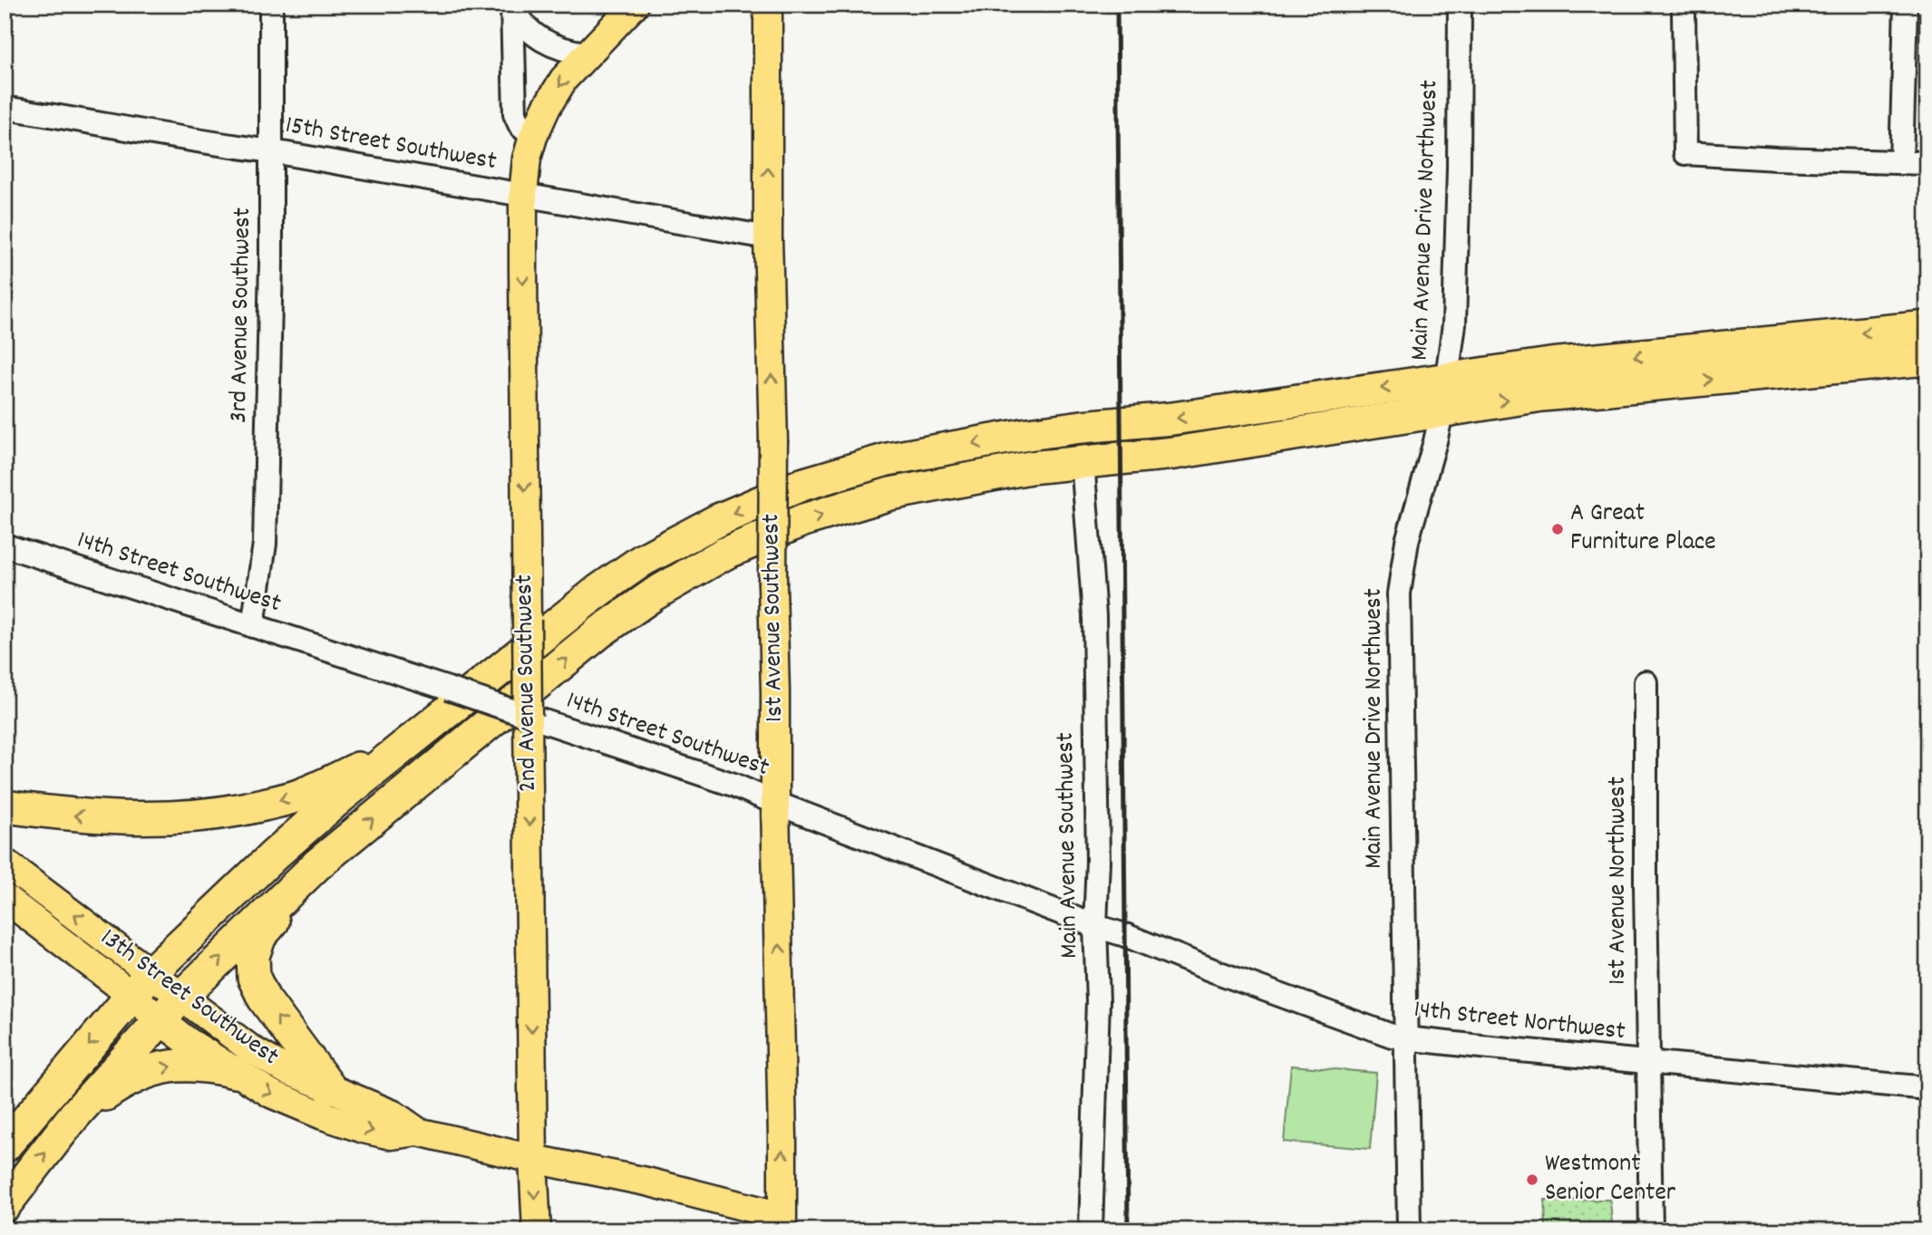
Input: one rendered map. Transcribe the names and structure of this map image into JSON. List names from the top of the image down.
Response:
{
  "streets": {
    "main road": ["1st Avenue Southwest", "2nd Avenue Southwest", "13th Street Southwest"],
    "street": [
      "15th Street Southwest",
      "Main Avenue Drive Northwest",
      "3rd Avenue Southwest",
      "14th Street Southwest",
      "Main Avenue Southwest",
      "1st Avenue Northwest",
      "14th Street Northwest"
    ]
  },
  "crossings": [
    ["15th Street Southwest", "3rd Avenue Southwest"],
    ["15th Street Southwest", "1st Avenue Southwest"],
    ["15th Street Southwest", "2nd Avenue Southwest"],
    ["Main Avenue Drive Northwest", "14th Street Northwest"],
    ["3rd Avenue Southwest", "14th Street Southwest"],
    ["14th Street Southwest", "1st Avenue Southwest"],
    ["14th Street Southwest", "2nd Avenue Southwest"],
    ["14th Street Southwest", "Main Avenue Southwest"],
    ["14th Street Southwest", "14th Street Northwest"],
    ["1st Avenue Southwest", "13th Street Southwest"],
    ["2nd Avenue Southwest", "13th Street Southwest"],
    ["1st Avenue Northwest", "14th Street Northwest"]
  ],
  "one_way": ["1st Avenue Southwest", "2nd Avenue Southwest"],
  "places": ["A Great Furniture Place", "Westmont Senior Center"]
}
